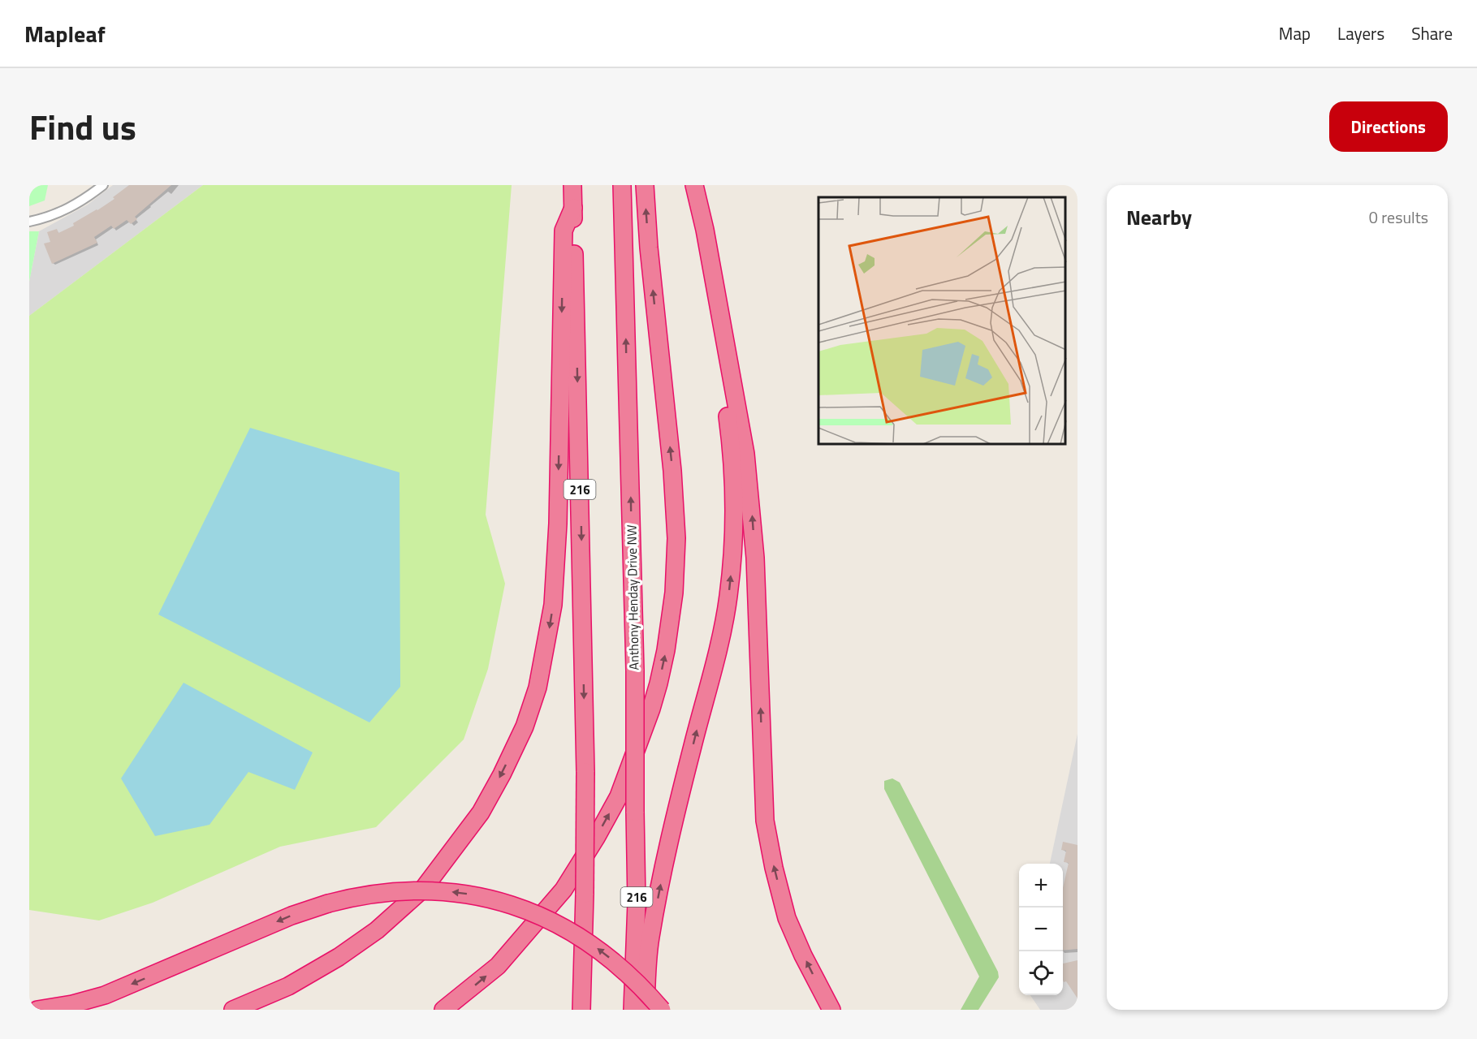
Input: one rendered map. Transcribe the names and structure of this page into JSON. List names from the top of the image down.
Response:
{
  "streets": {
    "highway": ["216", "Anthony Henday Drive NW"]
  },
  "page": {
    "header": "Mapleaf",
    "nav": ["Map", "Layers", "Share"],
    "title": "Find us",
    "buttons": "Directions",
    "heading": ["Nearby", "0 results"],
    "map_buttons": ["+", "−"]
  }
}
